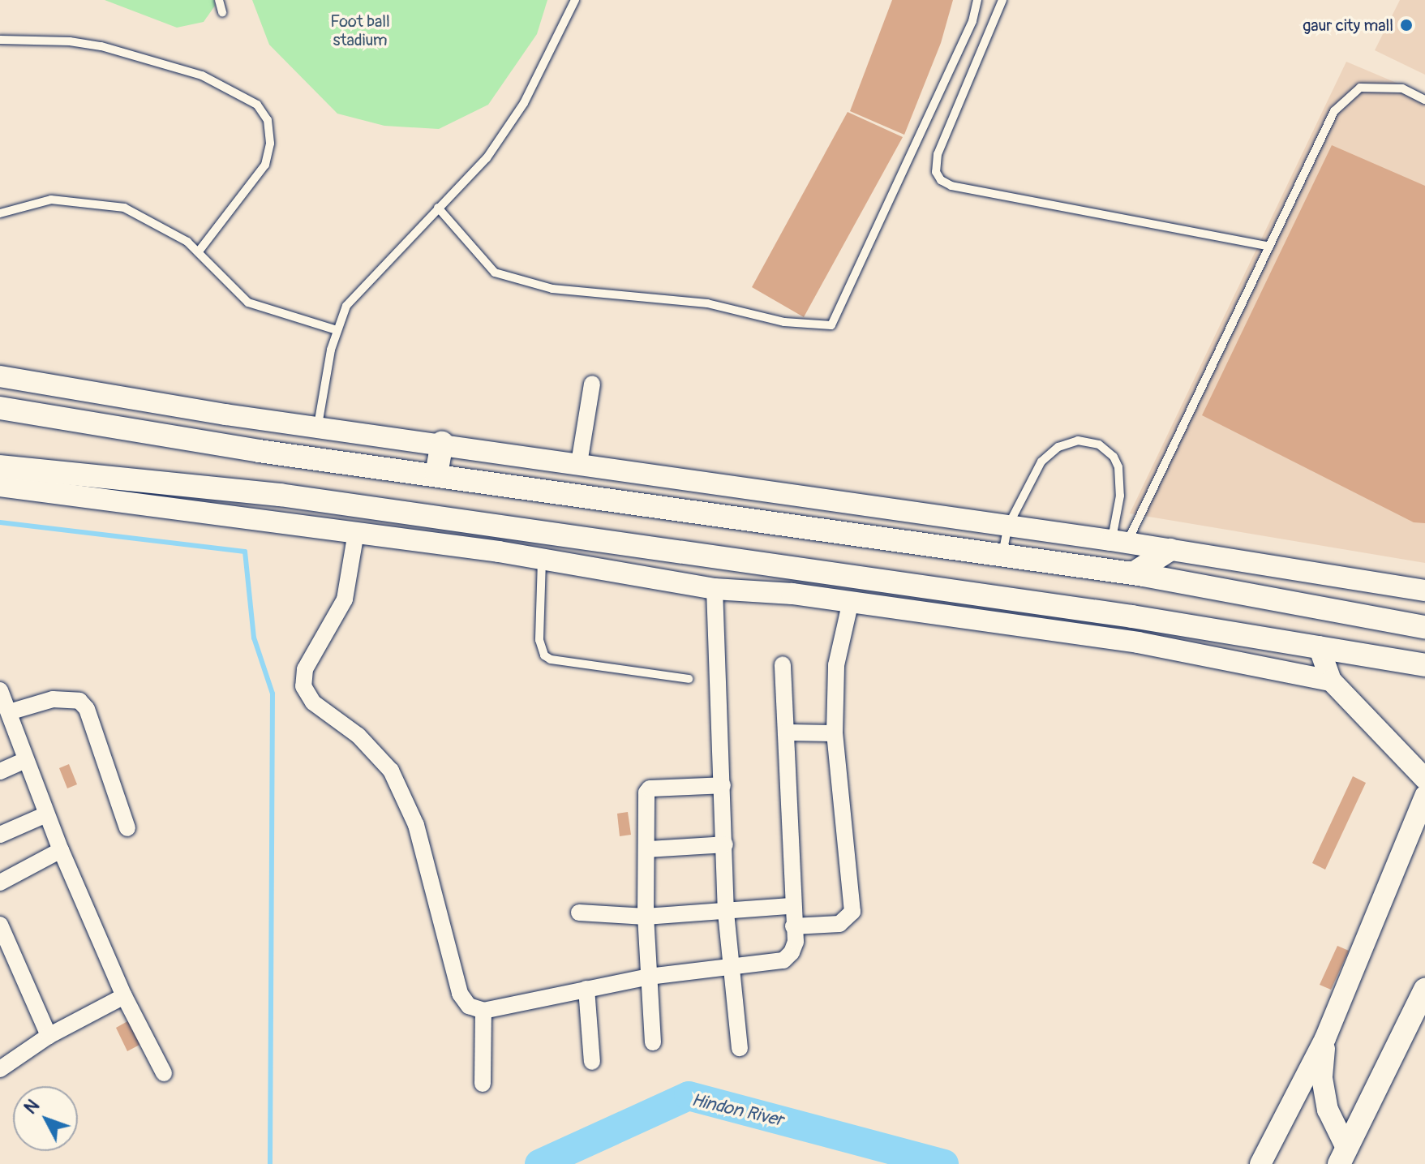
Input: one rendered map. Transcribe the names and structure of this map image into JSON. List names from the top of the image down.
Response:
{
  "water": ["Hindon River"],
  "parks": ["Foot ball stadium"],
  "places": ["gaur city mall"],
  "north": "top left"
}
